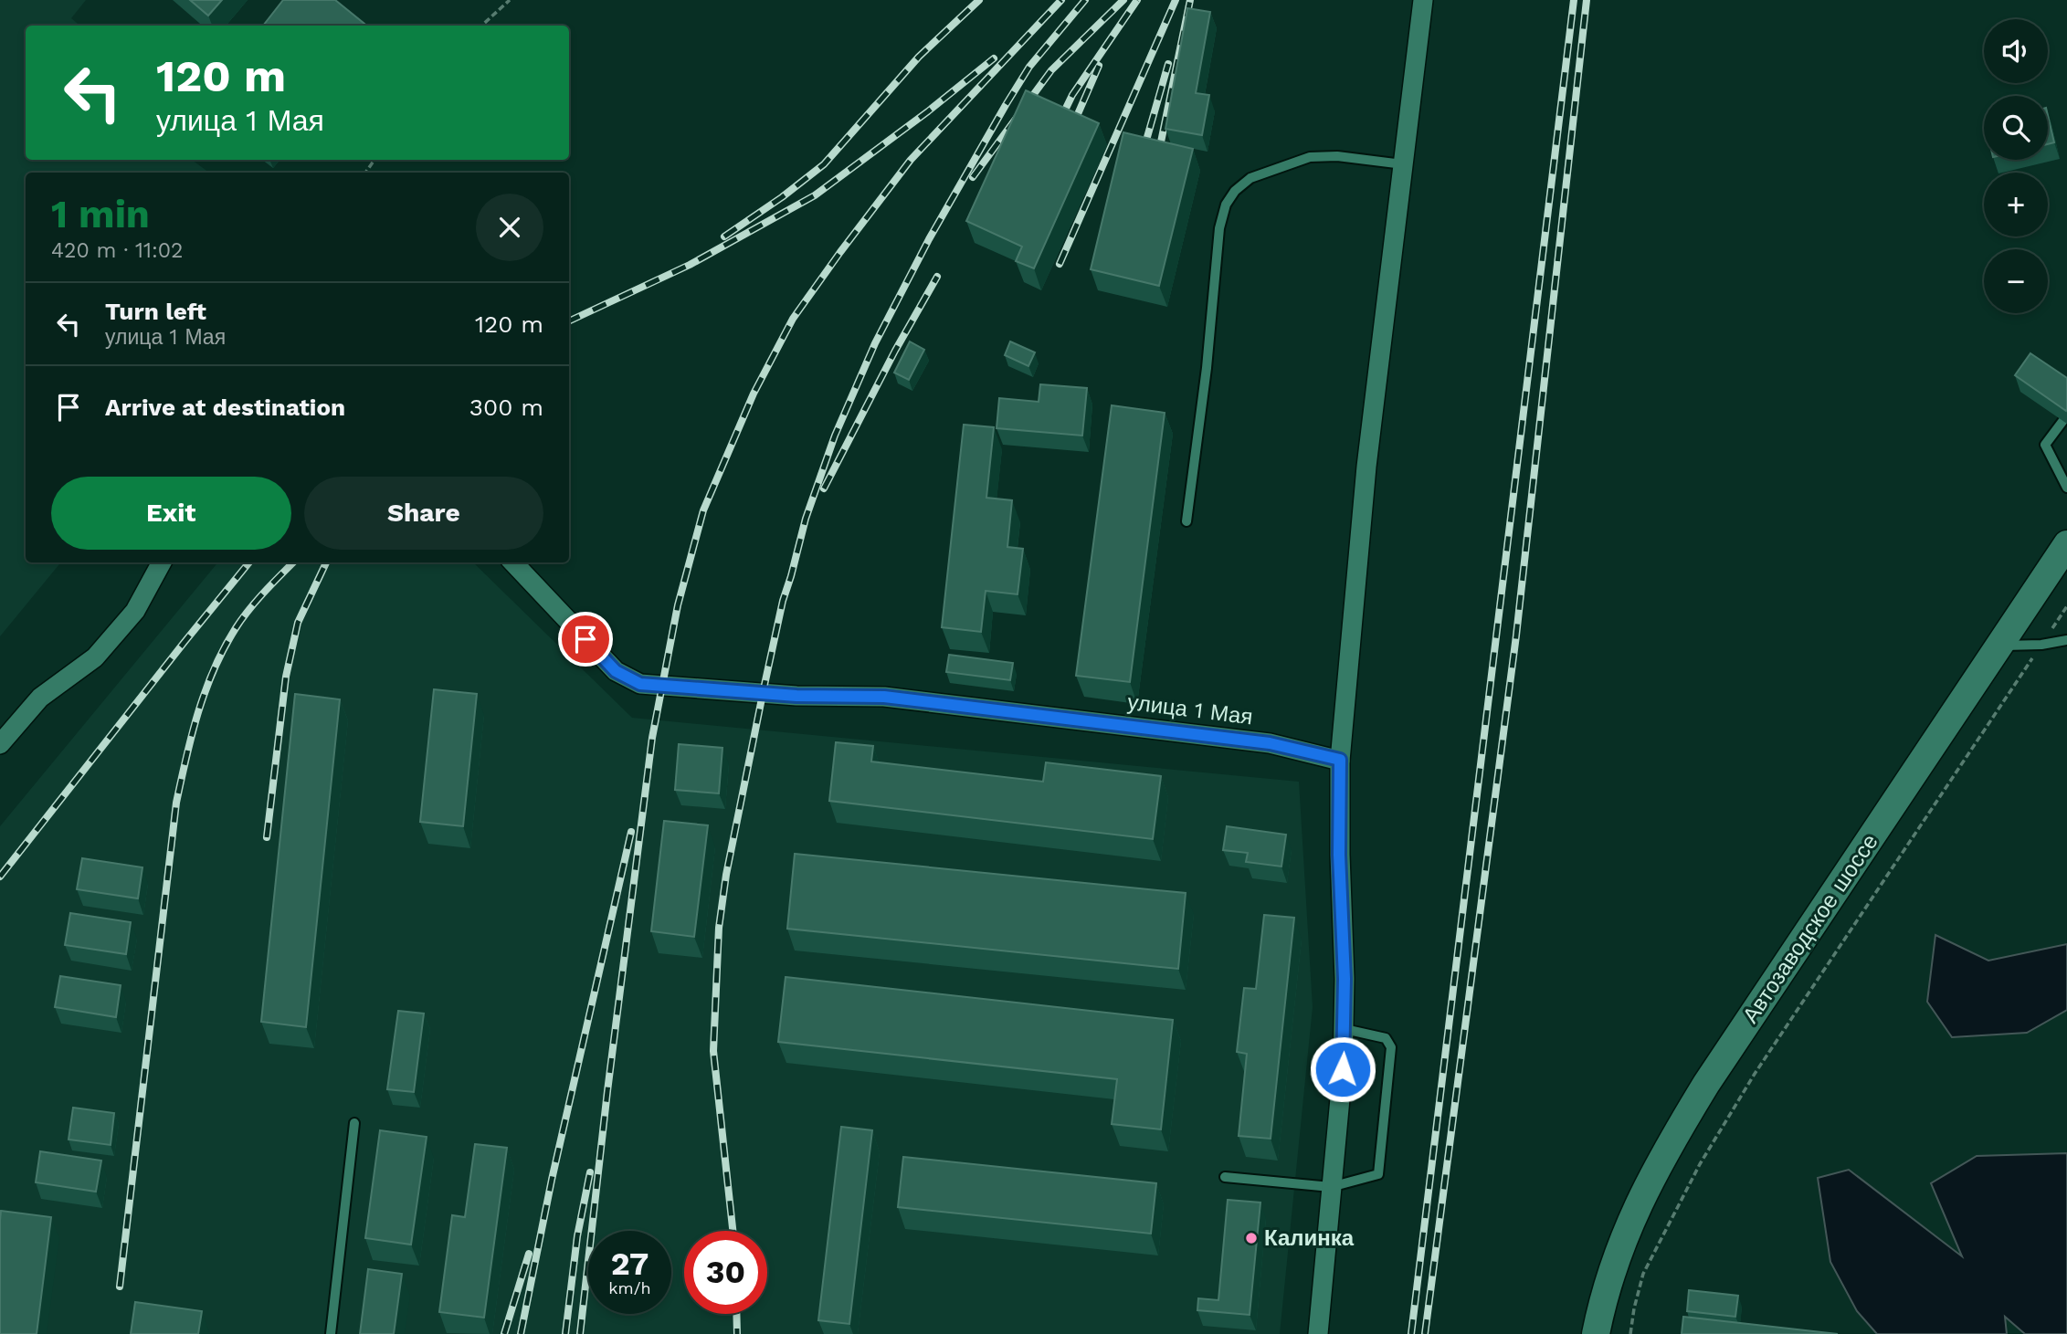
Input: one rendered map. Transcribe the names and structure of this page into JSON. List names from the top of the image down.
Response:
{
  "streets": {
    "main road": ["Автозаводское шоссе"],
    "street": ["улица 1 Мая"]
  },
  "places": ["Калинка"],
  "page": {
    "map_buttons": ["+", "−"],
    "turn": ["120 m", "улица 1 Мая"],
    "heading": ["1 min", "420 m · 11:02"],
    "list": [
      {
        "name": "Turn left",
        "note": "улица 1 Мая",
        "value": "120 m"
      },
      {
        "name": "Arrive at destination",
        "value": "300 m"
      }
    ],
    "buttons": ["Exit", "Share"],
    "speed": "27 km/h",
    "limit": "30"
  }
}
